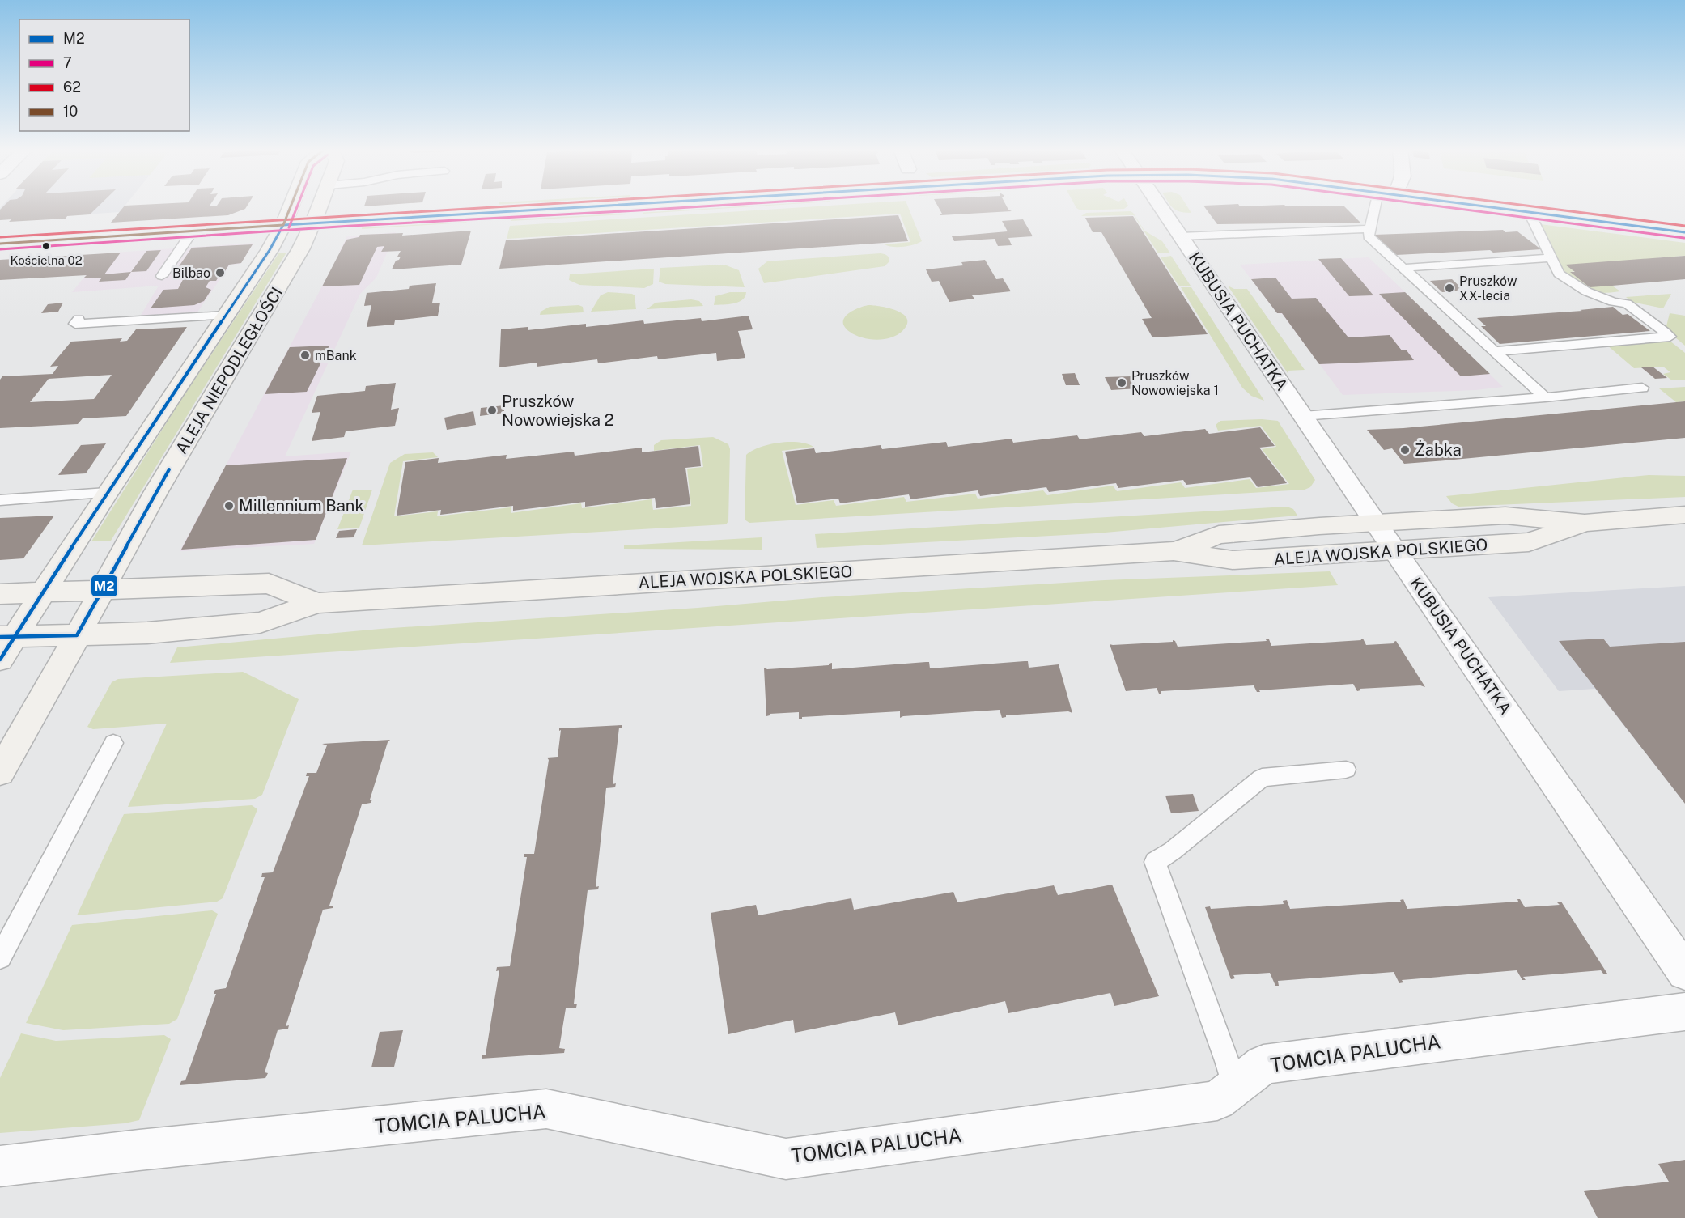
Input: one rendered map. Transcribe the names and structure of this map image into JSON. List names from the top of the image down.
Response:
{
  "streets": {
    "street": [
      "KUBUSIA PUCHATKA",
      "ALEJA NIEPODLEGŁOŚCI",
      "ALEJA WOJSKA POLSKIEGO",
      "TOMCIA PALUCHA"
    ]
  },
  "crossings": [
    ["KUBUSIA PUCHATKA", "ALEJA WOJSKA POLSKIEGO"],
    ["ALEJA NIEPODLEGŁOŚCI", "ALEJA WOJSKA POLSKIEGO"]
  ],
  "places": [
    "Kościelna 02",
    "Bilbao",
    "Pruszków XX-lecia",
    "mBank",
    "Pruszków Nowowiejska 1",
    "Pruszków Nowowiejska 2",
    "Żabka",
    "Millennium Bank"
  ],
  "lines": [
    "transit line M2",
    "transit line 7",
    "transit line 62",
    "transit line 10"
  ],
  "legend": [
    "M2",
    "7",
    "62",
    "10"
  ]
}
